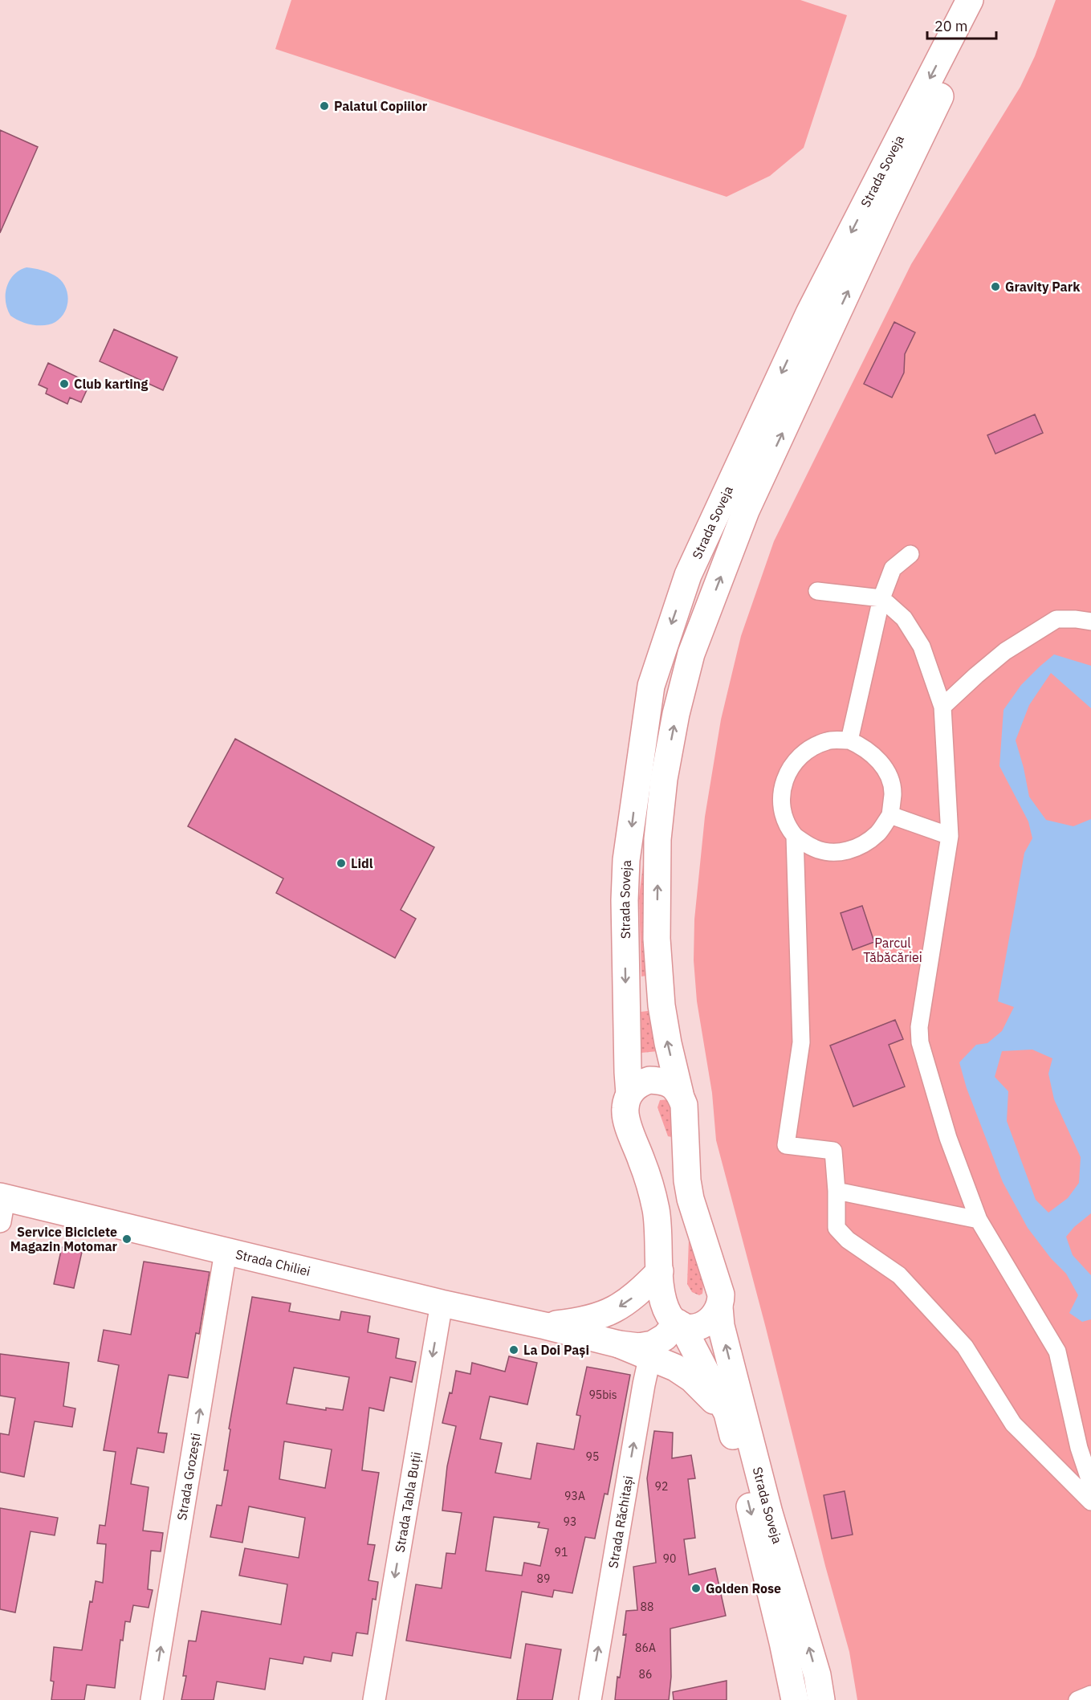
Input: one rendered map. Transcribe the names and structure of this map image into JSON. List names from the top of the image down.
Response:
{
  "streets": {
    "main road": ["Strada Soveja", "Strada Chiliei"],
    "street": ["Strada Grozești", "Strada Tabla Buții", "Strada Răchitași"]
  },
  "crossings": [
    ["Strada Soveja", "Strada Chiliei"],
    ["Strada Chiliei", "Strada Grozești"],
    ["Strada Chiliei", "Strada Tabla Buții"],
    ["Strada Chiliei", "Strada Răchitași"]
  ],
  "one_way": ["Strada Grozești", "Strada Tabla Buții", "Strada Răchitași"],
  "parks": ["Parcul Tăbăcăriei"],
  "places": [
    "Palatul Copiilor",
    "Gravity Park",
    "Club karting",
    "Lidl",
    "Service Biciclete Magazin Motomar",
    "La Doi Pași",
    "Golden Rose"
  ],
  "house_numbers": [
    "95bis",
    "95",
    "92",
    "93A",
    "93",
    "91",
    "90",
    "89",
    "88",
    "86A",
    "86"
  ],
  "scale_bar": "20 m"
}
